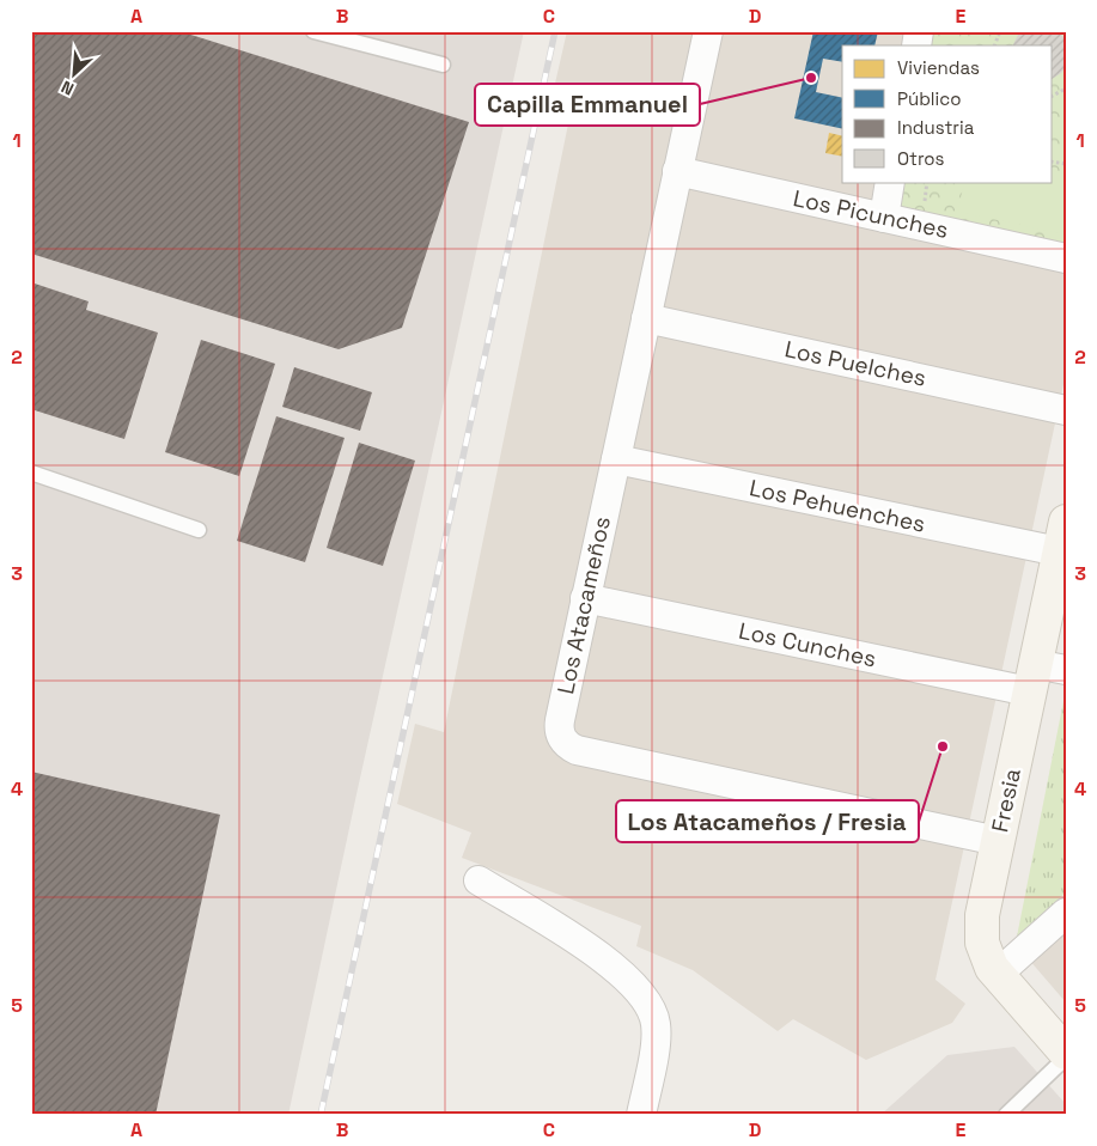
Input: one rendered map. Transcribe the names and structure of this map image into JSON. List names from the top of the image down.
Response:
{
  "streets": {
    "street": [
      "Los Picunches",
      "Los Puelches",
      "Los Pehuenches",
      "Los Atacameños",
      "Los Cunches",
      "Fresia"
    ]
  },
  "crossings": [
    ["Los Picunches", "Los Atacameños"],
    ["Los Puelches", "Los Atacameños"],
    ["Los Pehuenches", "Los Atacameños"],
    ["Los Pehuenches", "Fresia"],
    ["Los Atacameños", "Los Cunches"],
    ["Los Atacameños", "Fresia"],
    ["Los Cunches", "Fresia"]
  ],
  "places": ["Capilla Emmanuel", "Los Atacameños / Fresia"],
  "legend": [
    "Viviendas",
    "Público",
    "Industria",
    "Otros"
  ],
  "north": "bottom left",
  "grid": {
    "columns": [
      "A",
      "B",
      "C",
      "D",
      "E"
    ],
    "rows": [
      "1",
      "2",
      "3",
      "4",
      "5"
    ]
  }
}
